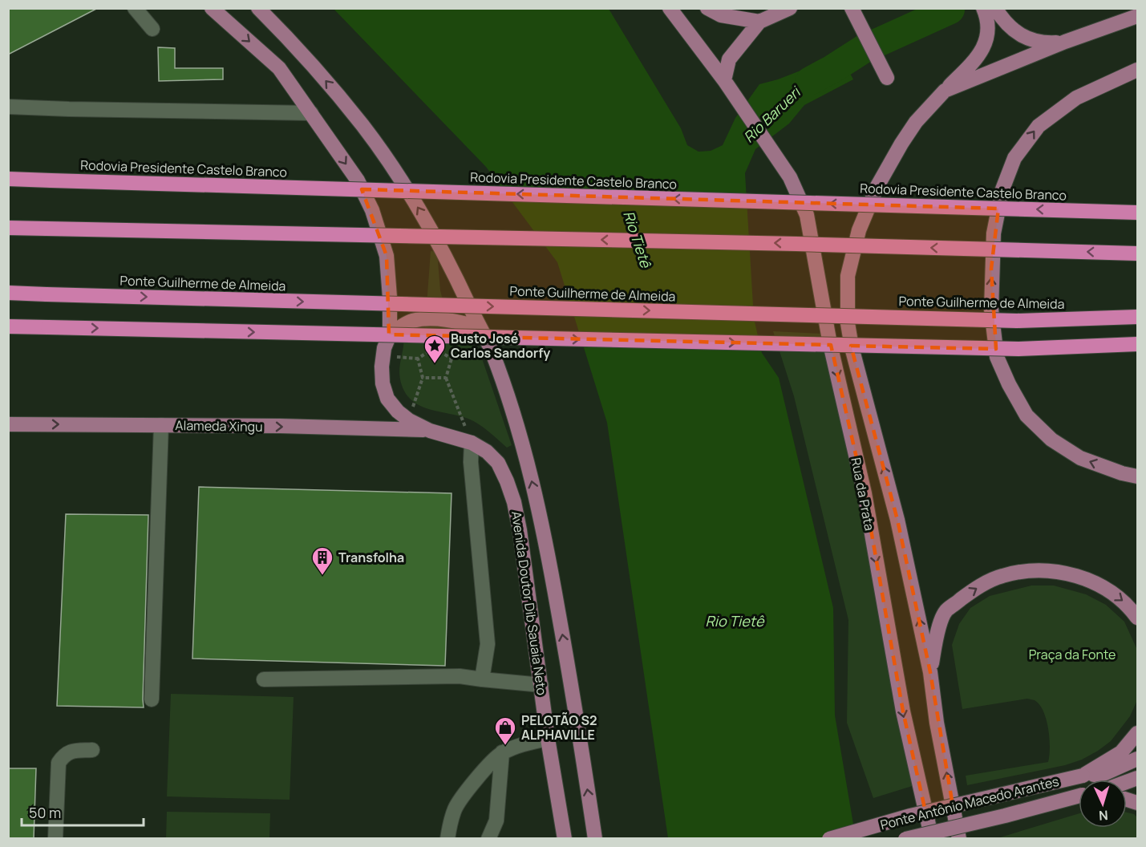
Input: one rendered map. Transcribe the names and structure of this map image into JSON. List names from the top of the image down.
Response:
{
  "streets": {
    "highway": ["Rodovia Presidente Castelo Branco", "Ponte Guilherme de Almeida"],
    "main road": [
      "Alameda Xingu",
      "Rua da Prata",
      "Avenida Doutor Dib Sauaia Neto",
      "Ponte Antônio Macedo Arantes"
    ]
  },
  "crossings": [
    ["Alameda Xingu", "Avenida Doutor Dib Sauaia Neto"]
  ],
  "one_way": ["Alameda Xingu"],
  "water": ["Rio Barueri", "Rio Tietê"],
  "parks": ["Praça da Fonte"],
  "places": {
    "place": ["Busto José Carlos Sandorfy"],
    "building": ["Transfolha"],
    "shop": ["PELOTÃO S2 ALPHAVILLE"]
  },
  "scale_bar": "50 m",
  "north": "bottom"
}
